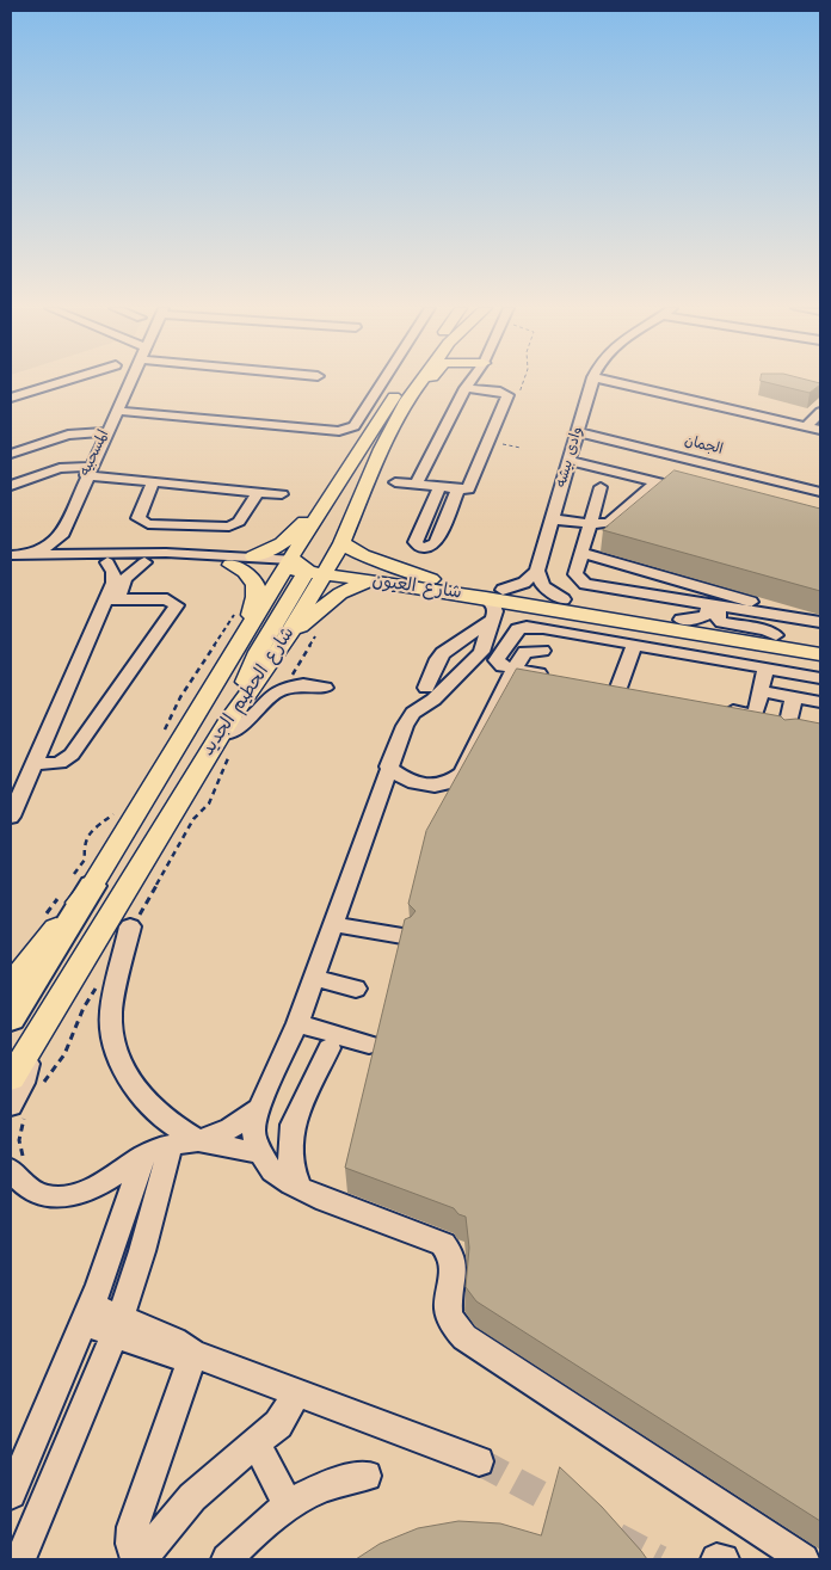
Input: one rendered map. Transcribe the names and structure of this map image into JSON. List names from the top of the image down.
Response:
{
  "streets": {
    "main road": ["شارع العيون", "شارع الحطيم الجديد"],
    "street": ["الجمان", "المسحبيه", "وادى بيشه"]
  },
  "crossings": [
    ["الجمان", "وادى بيشه"],
    ["شارع العيون", "شارع الحطيم الجديد"]
  ]
}
